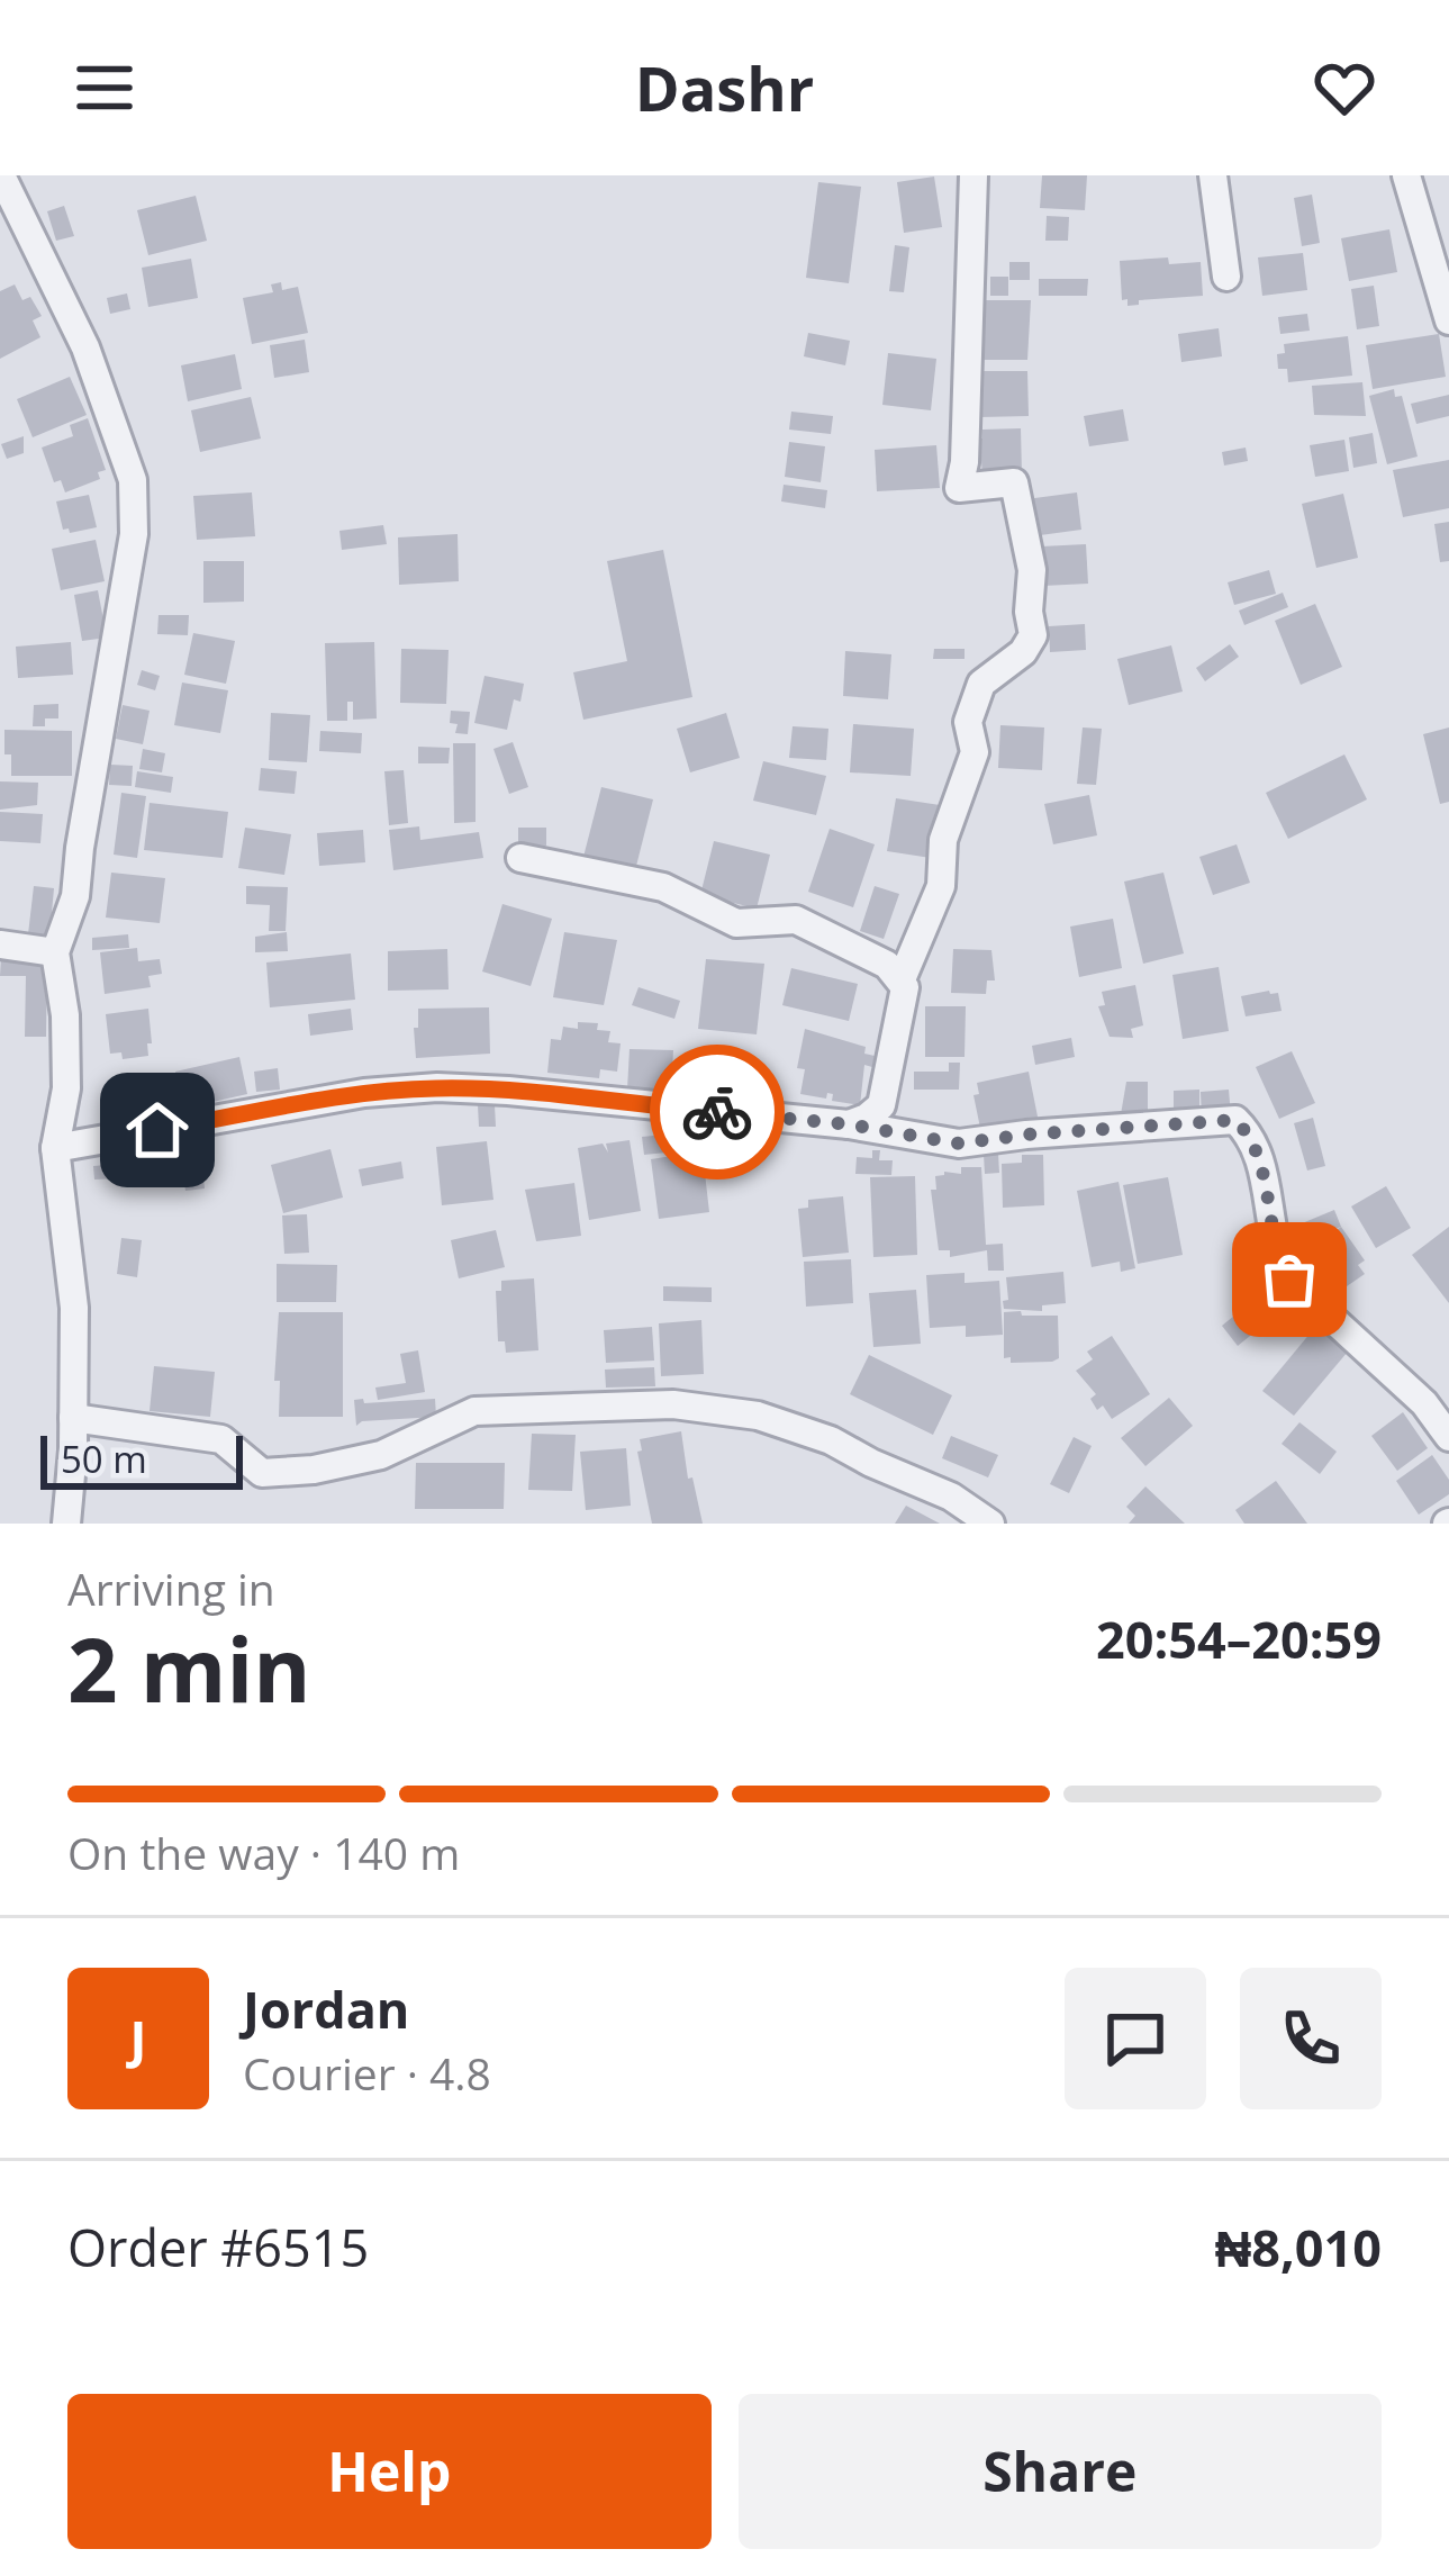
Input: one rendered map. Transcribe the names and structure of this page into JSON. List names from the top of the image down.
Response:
{
  "scale_bar": "50 m",
  "page": {
    "header": "Dashr",
    "scale": "50 m",
    "heading": ["2 min", "Arriving in", "20:54–20:59"],
    "panel": [
      "Jordan",
      "Courier · 4.8",
      "Order #6515",
      "₦8,010"
    ],
    "bar": "On the way · 140 m",
    "round": "J",
    "buttons": ["Help", "Share"]
  }
}
